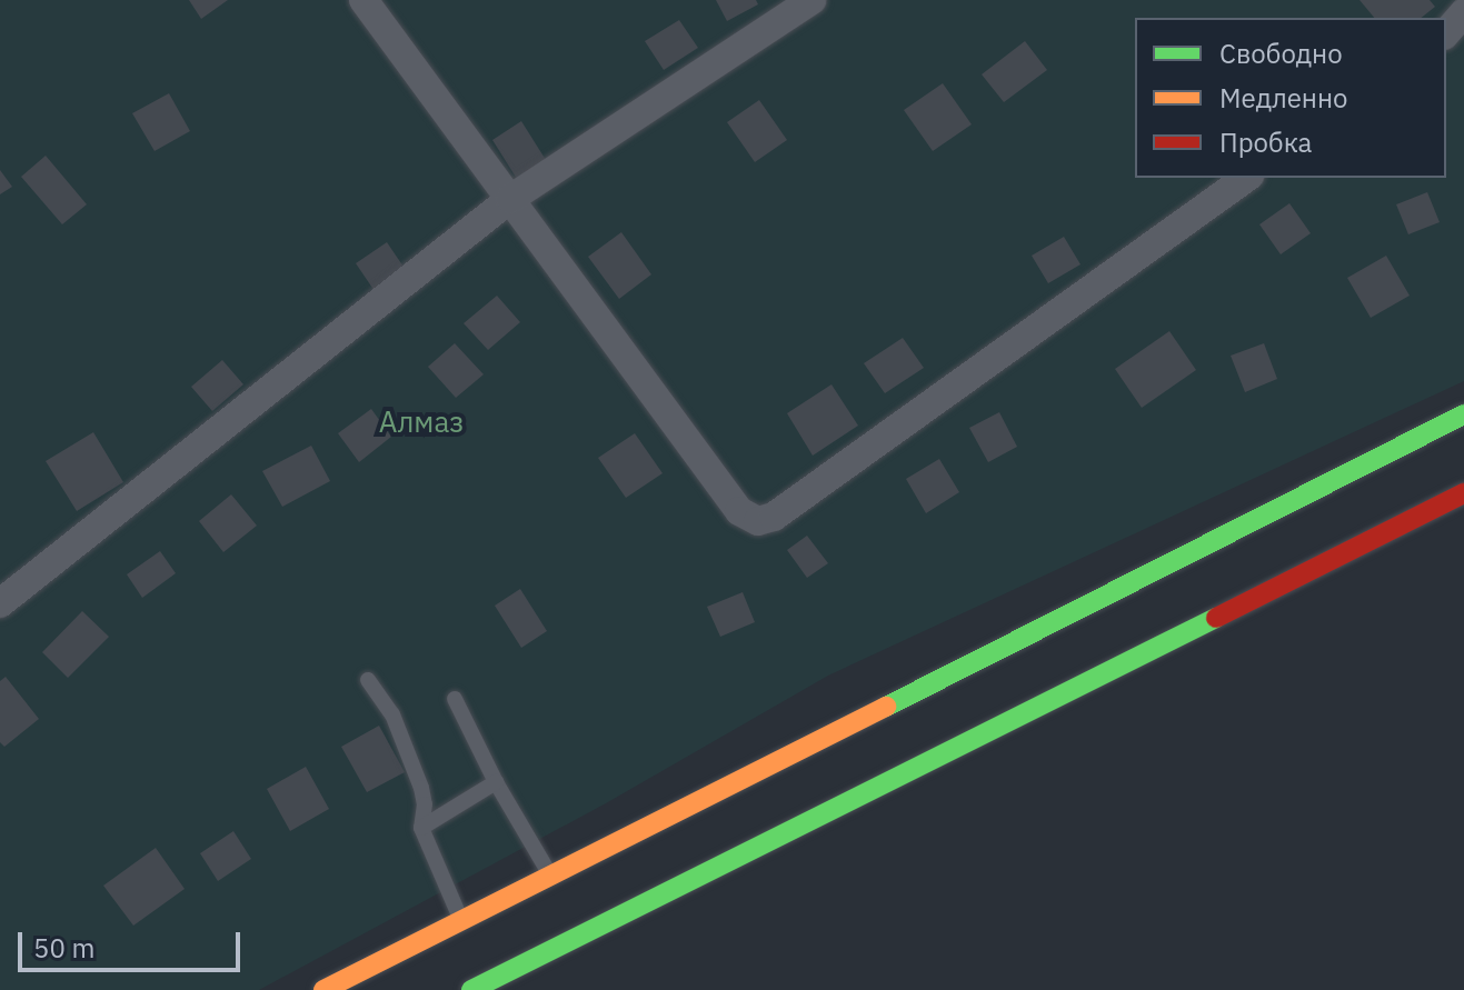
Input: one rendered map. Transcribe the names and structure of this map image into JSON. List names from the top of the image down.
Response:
{
  "parks": ["Алмаз"],
  "legend": ["Свободно", "Медленно", "Пробка"],
  "scale_bar": "50 m"
}
